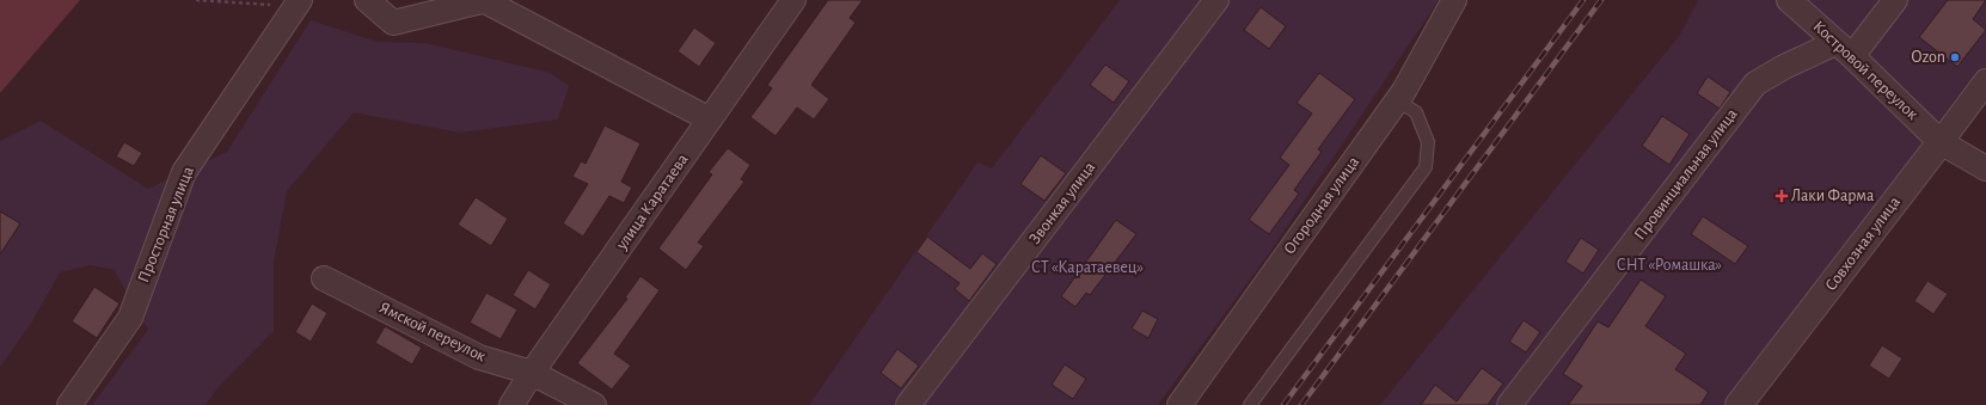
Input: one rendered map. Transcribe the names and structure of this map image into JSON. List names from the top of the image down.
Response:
{
  "streets": {
    "street": [
      "Костровой переулок",
      "Провинциальная улица",
      "улица Каратаева",
      "Звонкая улица",
      "Огородная улица",
      "Просторная улица",
      "Совхозная улица",
      "Ямской переулок"
    ]
  },
  "crossings": [
    ["Костровой переулок", "Провинциальная улица"],
    ["Костровой переулок", "Совхозная улица"],
    ["улица Каратаева", "Ямской переулок"]
  ],
  "parks": ["СНТ «Ромашка»", "СТ «Каратаевец»"],
  "places": {
    "other": ["Ozon"],
    "health": ["Лаки Фарма"]
  }
}
